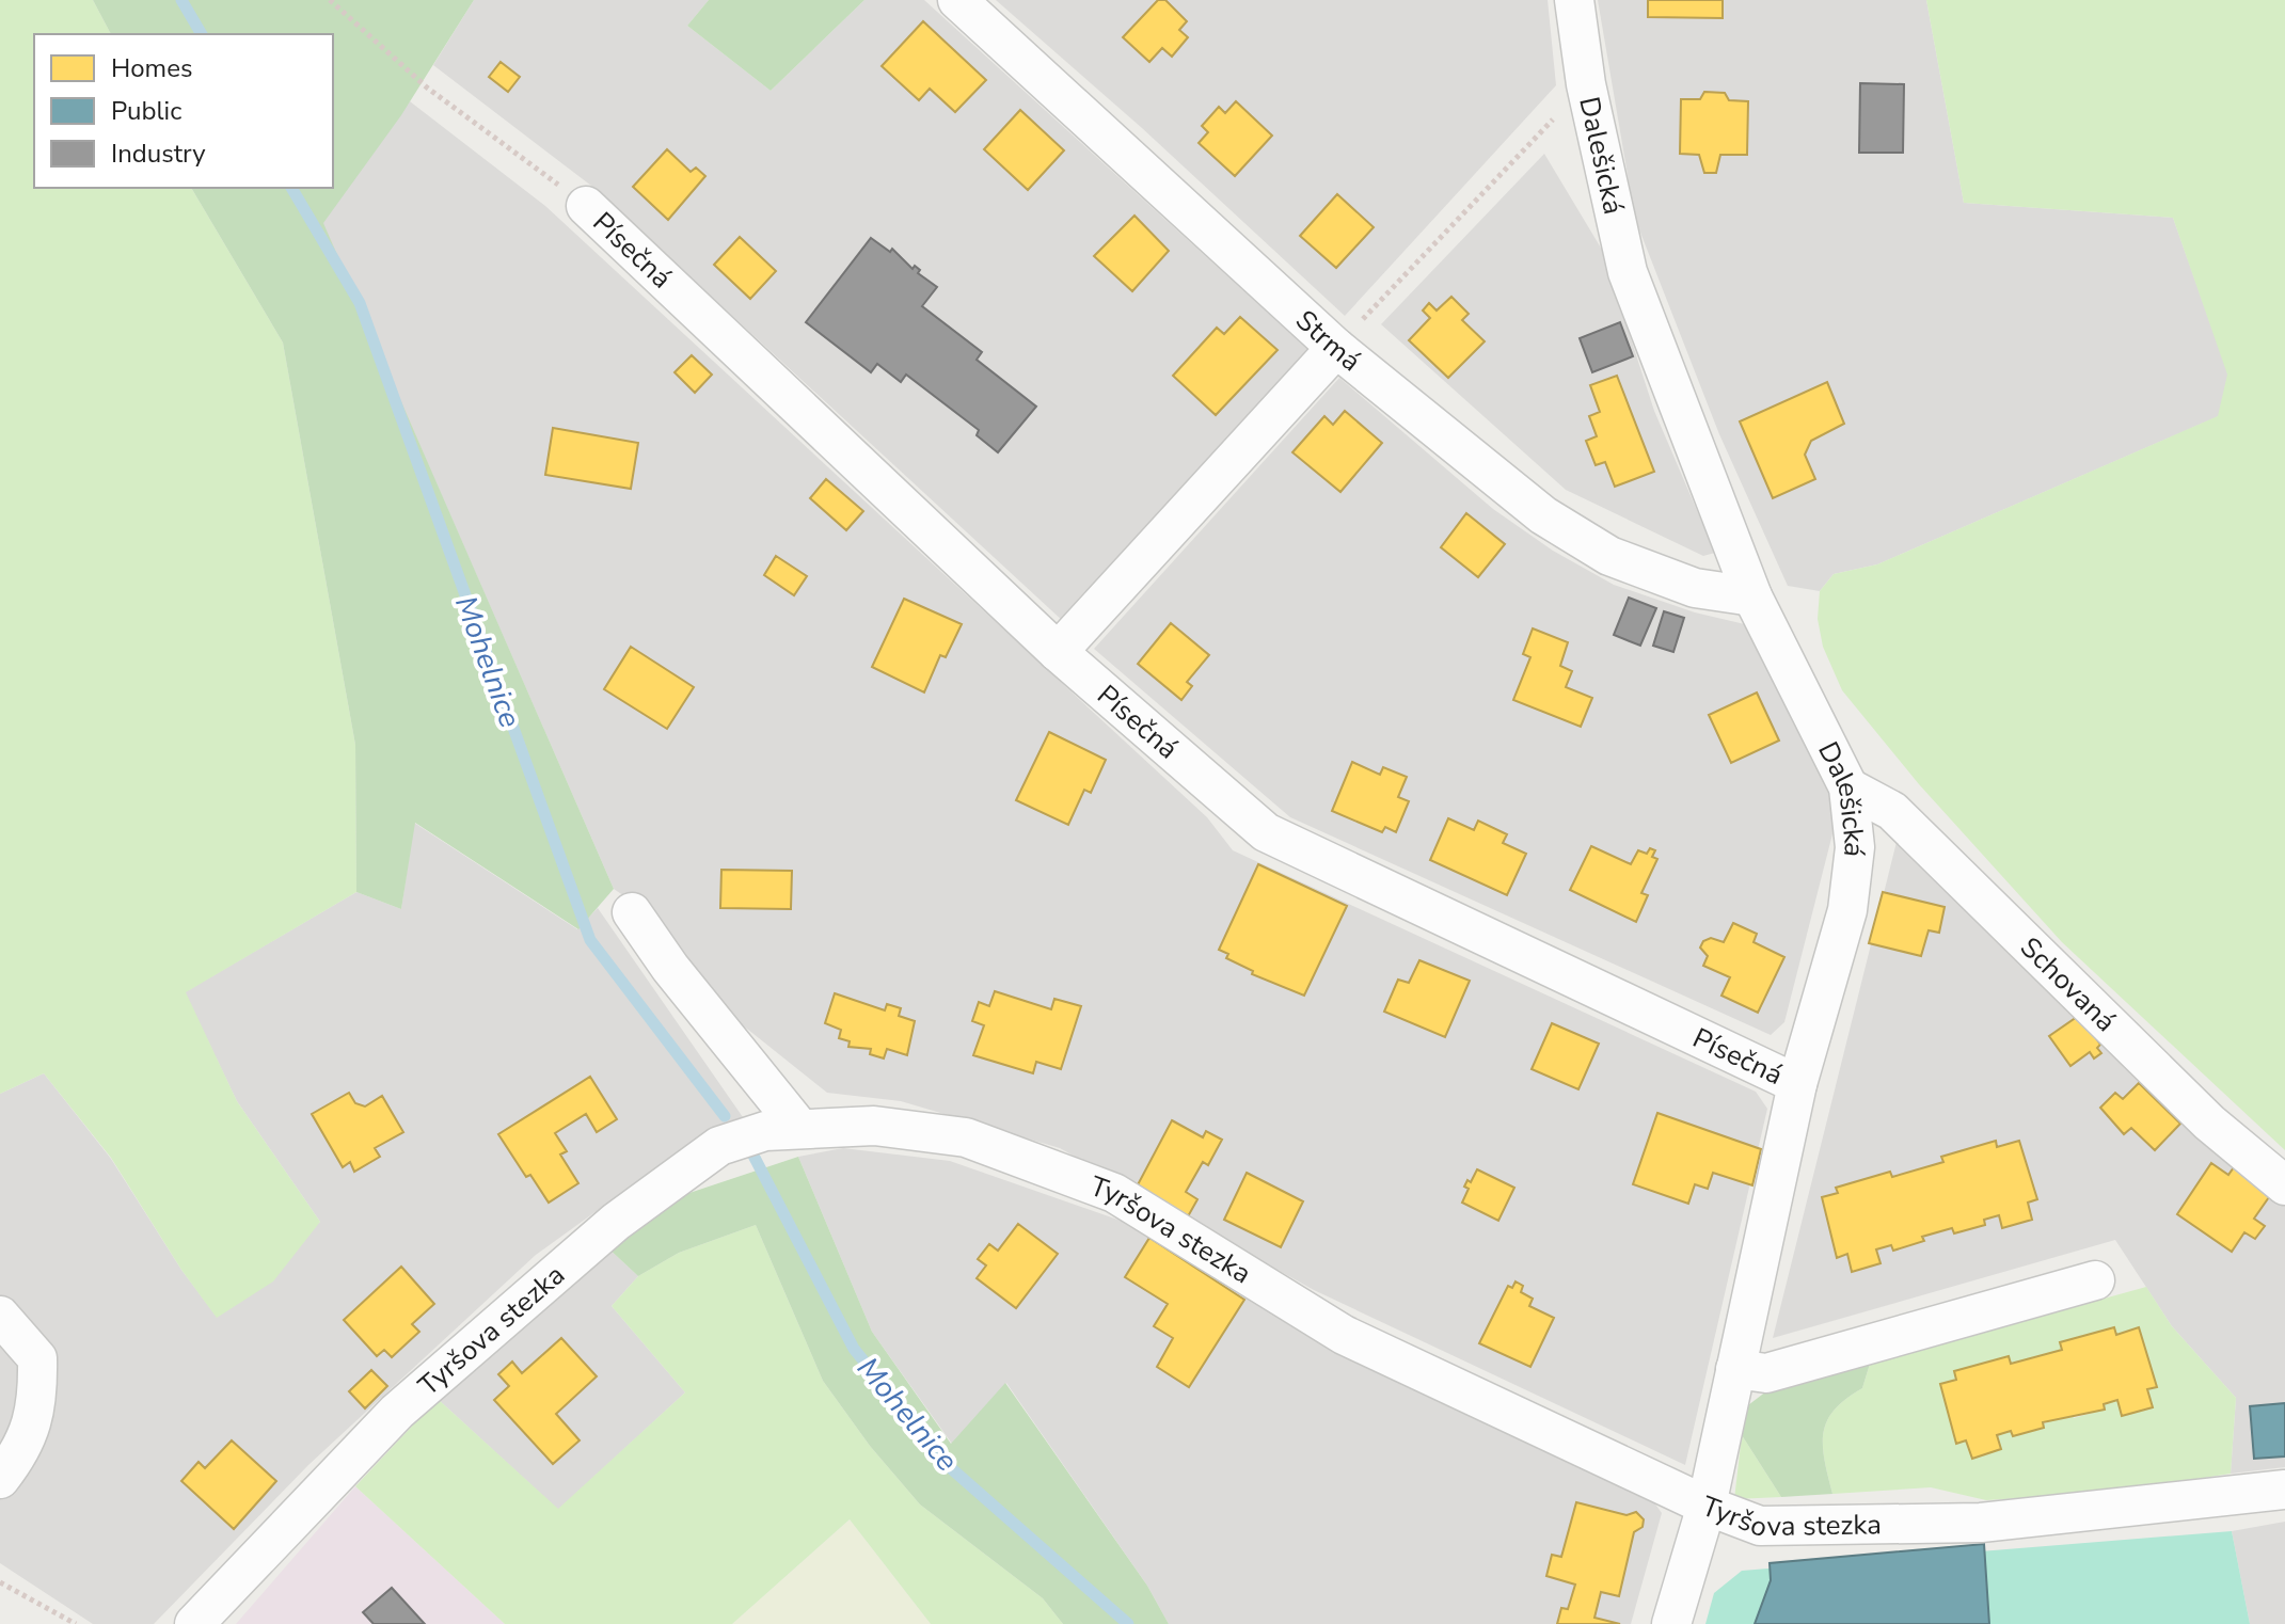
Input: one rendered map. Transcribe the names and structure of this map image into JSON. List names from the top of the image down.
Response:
{
  "streets": {
    "street": [
      "Dalešická",
      "Písečná",
      "Strmá",
      "Schovaná",
      "Tyršova stezka"
    ]
  },
  "crossings": [
    ["Dalešická", "Písečná"],
    ["Dalešická", "Strmá"],
    ["Dalešická", "Schovaná"],
    ["Dalešická", "Tyršova stezka"]
  ],
  "water": ["Mohelnice"],
  "legend": ["Homes", "Public", "Industry"]
}
